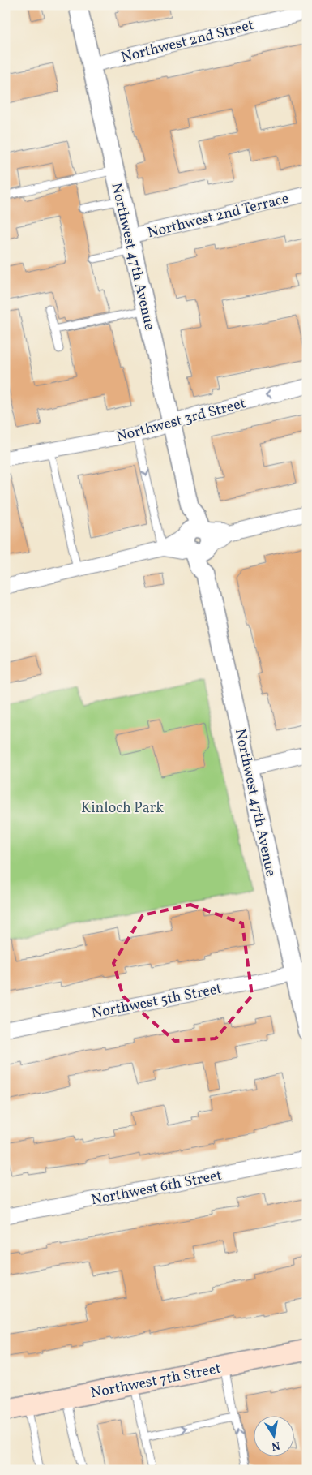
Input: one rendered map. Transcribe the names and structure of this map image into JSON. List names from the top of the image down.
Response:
{
  "streets": {
    "main road": ["Northwest 7th Street"],
    "street": [
      "Northwest 2nd Street",
      "Northwest 2nd Terrace",
      "Northwest 47th Avenue",
      "Northwest 3rd Street",
      "Northwest 5th Street",
      "Northwest 6th Street"
    ]
  },
  "crossings": [
    ["Northwest 2nd Street", "Northwest 47th Avenue"],
    ["Northwest 2nd Terrace", "Northwest 47th Avenue"],
    ["Northwest 47th Avenue", "Northwest 3rd Street"],
    ["Northwest 47th Avenue", "Northwest 5th Street"]
  ],
  "parks": ["Kinloch Park"],
  "north": "bottom"
}
